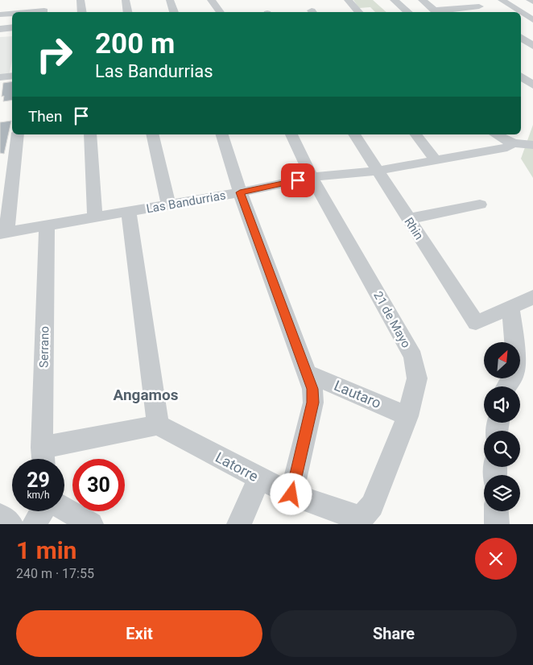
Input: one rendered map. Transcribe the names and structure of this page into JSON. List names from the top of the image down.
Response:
{
  "streets": {
    "street": [
      "Las Bandurrias",
      "Rhin",
      "21 de Mayo",
      "Serrano",
      "Lautaro",
      "Latorre"
    ]
  },
  "crossings": [
    ["Las Bandurrias", "Rhin"],
    ["Las Bandurrias", "21 de Mayo"],
    ["Las Bandurrias", "Serrano"],
    ["21 de Mayo", "Lautaro"],
    ["21 de Mayo", "Latorre"]
  ],
  "districts": ["Angamos"],
  "north": "top right",
  "page": {
    "turn": ["200 m", "Las Bandurrias"],
    "then": "Then",
    "speed": "29 km/h",
    "limit": "30",
    "heading": ["1 min", "240 m · 17:55"],
    "buttons": ["Exit", "Share"]
  }
}
